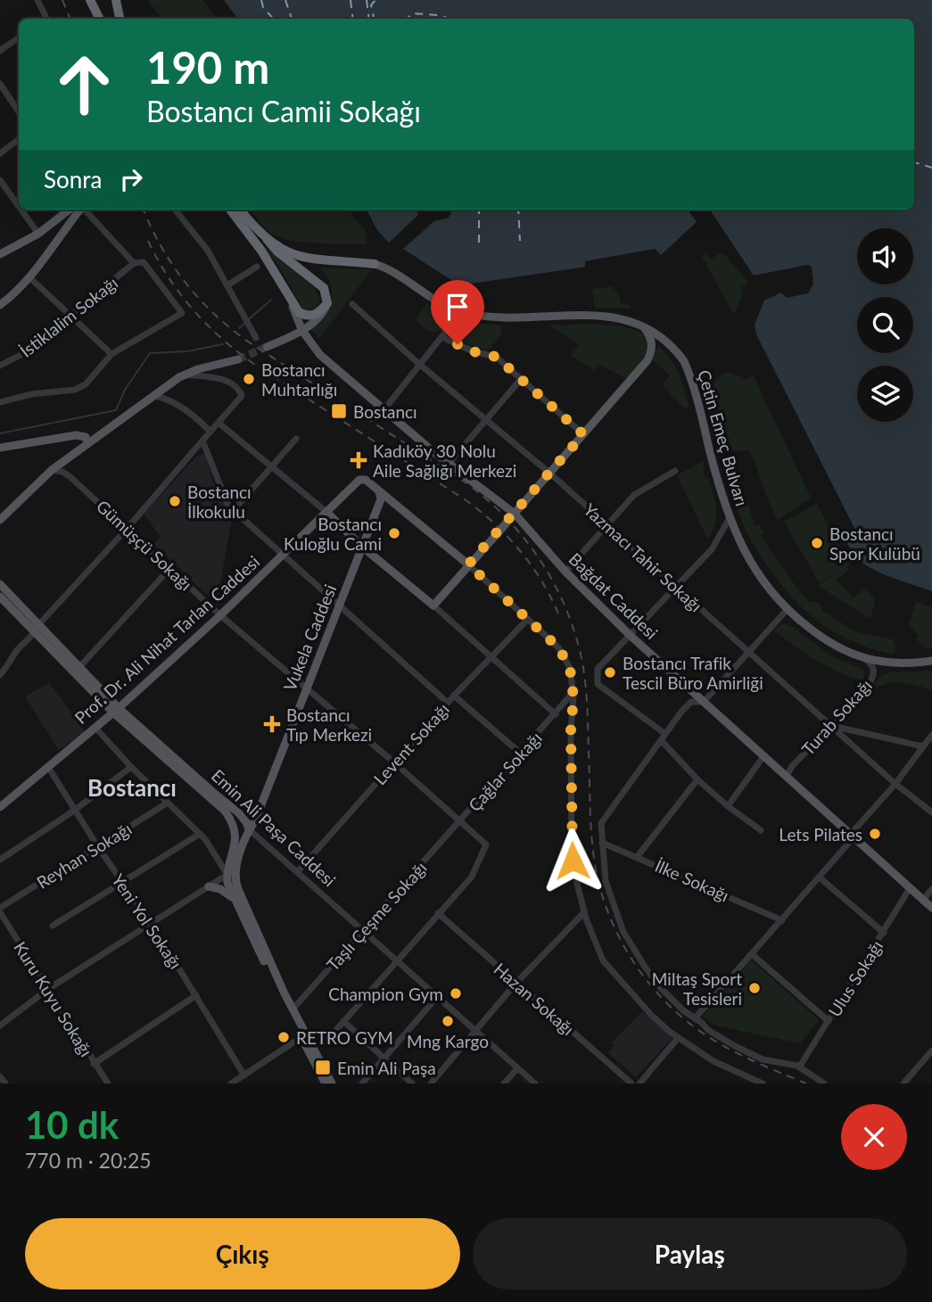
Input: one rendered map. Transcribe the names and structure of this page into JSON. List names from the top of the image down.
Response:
{
  "streets": {
    "main road": [
      "Çetin Emeç Bulvarı",
      "Bağdat Caddesi",
      "Vukela Caddesi",
      "Prof. Dr. Ali Nihat Tarlan Caddesi",
      "Emin Ali Paşa Caddesi"
    ],
    "street": [
      "İstiklalim Sokağı",
      "Gümüşçü Sokağı",
      "Yazmacı Tahir Sokağı",
      "Turab Sokağı",
      "Levent Sokağı",
      "Çağlar Sokağı",
      "Reyhan Sokağı",
      "İlke Sokağı",
      "Taşlı Çeşme Sokağı",
      "Yeni Yol Sokağı",
      "Ulus Sokağı",
      "Kuru Kuyu Sokağı",
      "Hazan Sokağı"
    ]
  },
  "crossings": [
    ["Çetin Emeç Bulvarı", "Turab Sokağı"],
    ["Gümüşçü Sokağı", "Vukela Caddesi"],
    ["Gümüşçü Sokağı", "Prof. Dr. Ali Nihat Tarlan Caddesi"],
    ["Gümüşçü Sokağı", "Levent Sokağı"],
    ["Gümüşçü Sokağı", "Çağlar Sokağı"],
    ["Gümüşçü Sokağı", "Taşlı Çeşme Sokağı"],
    ["Gümüşçü Sokağı", "Hazan Sokağı"],
    ["Yazmacı Tahir Sokağı", "Turab Sokağı"],
    ["Bağdat Caddesi", "Turab Sokağı"],
    ["Bağdat Caddesi", "Ulus Sokağı"],
    ["Vukela Caddesi", "Prof. Dr. Ali Nihat Tarlan Caddesi"],
    ["Vukela Caddesi", "Emin Ali Paşa Caddesi"],
    ["Prof. Dr. Ali Nihat Tarlan Caddesi", "Emin Ali Paşa Caddesi"],
    ["Prof. Dr. Ali Nihat Tarlan Caddesi", "Yeni Yol Sokağı"],
    ["Levent Sokağı", "Emin Ali Paşa Caddesi"],
    ["Çağlar Sokağı", "Taşlı Çeşme Sokağı"],
    ["Emin Ali Paşa Caddesi", "Taşlı Çeşme Sokağı"],
    ["Reyhan Sokağı", "Yeni Yol Sokağı"]
  ],
  "districts": ["Bostancı"],
  "places": {
    "other": [
      "Bostancı Muhtarlığı",
      "Bostancı İlkokulu",
      "Bostancı Kuloğlu Cami",
      "Bostancı Spor Kulübü",
      "Bostancı Trafik Tescil Büro Amirliği",
      "Lets Pilates",
      "Miltaş Sport Tesisleri",
      "Champion Gym",
      "Mng Kargo",
      "RETRO GYM"
    ],
    "transit": ["Bostancı", "Emin Ali Paşa"],
    "health": ["Kadıköy 30 Nolu Aile Sağlığı Merkezi", "Bostancı Tıp Merkezi"]
  },
  "page": {
    "turn": ["190 m", "Bostancı Camii Sokağı"],
    "then": "Sonra",
    "heading": ["10 dk", "770 m · 20:25"],
    "buttons": ["Çıkış", "Paylaş"]
  }
}
